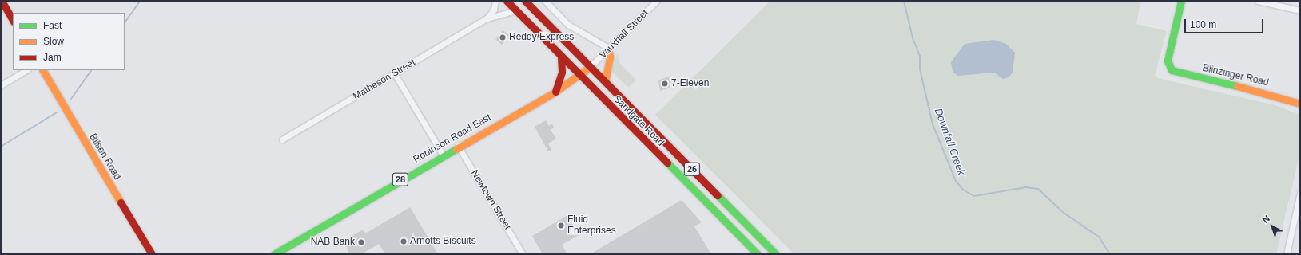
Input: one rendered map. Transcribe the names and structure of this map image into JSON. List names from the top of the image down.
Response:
{
  "streets": {
    "main road": [
      "Blinzinger Road",
      "Sandgate Road",
      "Robinson Road East",
      "Bilsen Road",
      "26",
      "28"
    ],
    "street": ["Vauxhall Street", "Matheson Street", "Newtown Street"]
  },
  "crossings": [
    ["Vauxhall Street", "Sandgate Road"],
    ["Vauxhall Street", "Robinson Road East"],
    ["Matheson Street", "Sandgate Road"],
    ["Sandgate Road", "Robinson Road East"],
    ["Robinson Road East", "Newtown Street"]
  ],
  "water": ["Downfall Creek"],
  "places": [
    "Reddy Express",
    "7-Eleven",
    "Fluid Enterprises",
    "Arnotts Biscuits",
    "NAB Bank"
  ],
  "legend": ["Fast", "Slow", "Jam"],
  "scale_bar": "100 m",
  "north": "top left"
}
